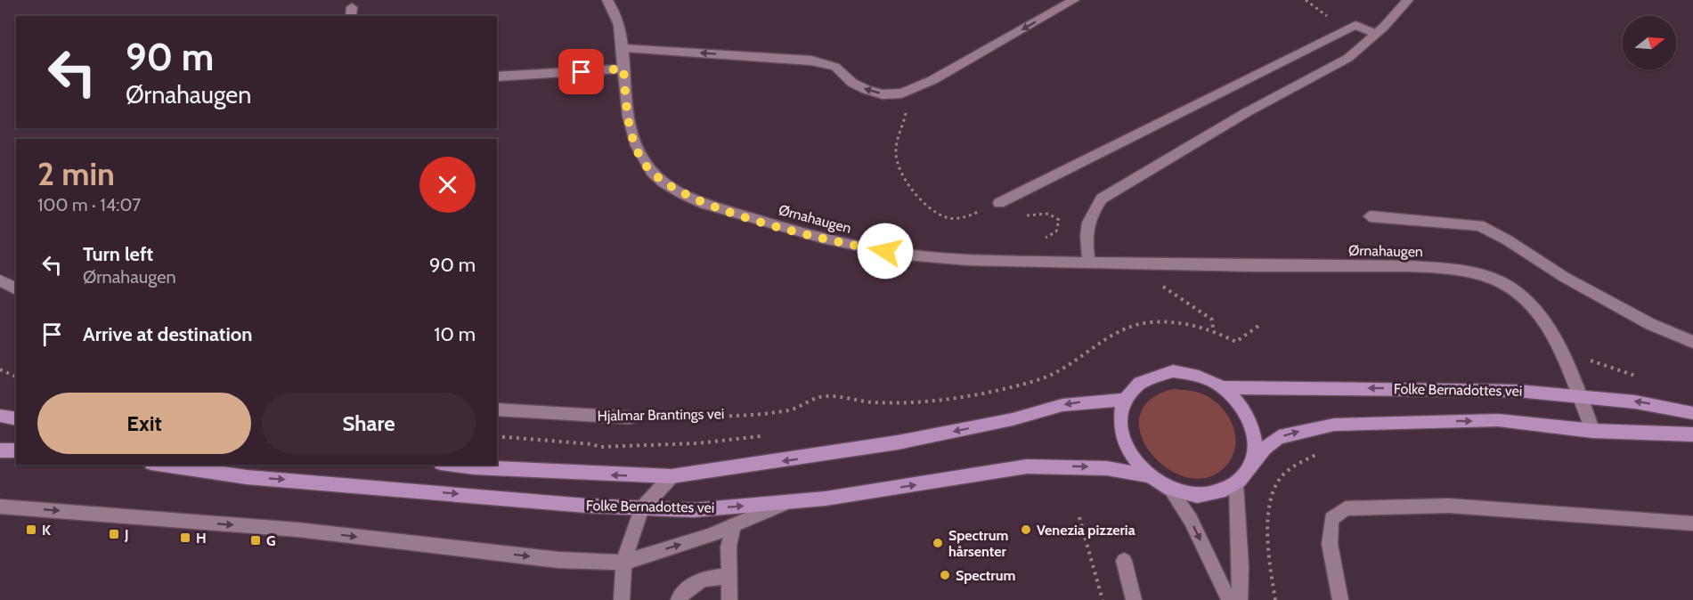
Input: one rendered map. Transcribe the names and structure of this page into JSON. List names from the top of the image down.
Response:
{
  "streets": {
    "main road": ["Folke Bernadottes vei"],
    "street": ["Ørnahaugen", "Hjalmar Brantings vei"]
  },
  "crossings": [
    ["Ørnahaugen", "Folke Bernadottes vei"]
  ],
  "places": {
    "transit": [
      "K",
      "J",
      "H",
      "G"
    ],
    "other": ["Venezia pizzeria", "Spectrum hårsenter", "Spectrum"]
  },
  "north": "right",
  "page": {
    "turn": ["90 m", "Ørnahaugen"],
    "heading": ["2 min", "100 m · 14:07"],
    "list": [
      {
        "name": "Turn left",
        "note": "Ørnahaugen",
        "value": "90 m"
      },
      {
        "name": "Arrive at destination",
        "value": "10 m"
      }
    ],
    "buttons": ["Exit", "Share"]
  }
}
